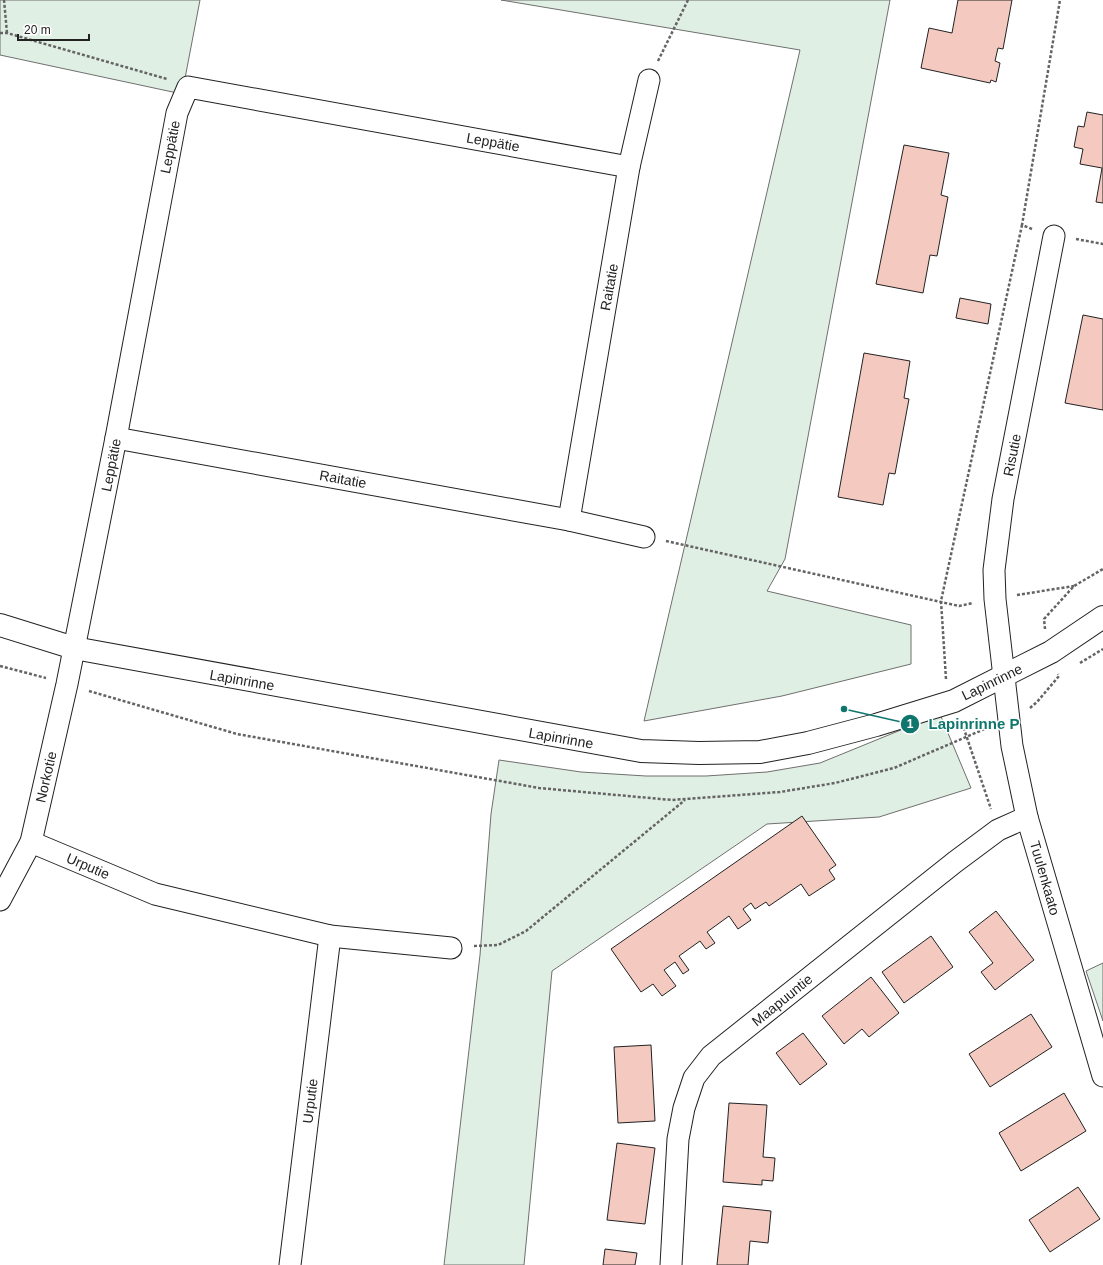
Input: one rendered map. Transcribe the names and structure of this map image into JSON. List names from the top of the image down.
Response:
{
  "streets": {
    "street": [
      "Leppätie",
      "Raitatie",
      "Risutie",
      "Lapinrinne",
      "Norkotie",
      "Urputie",
      "Tuulenkaato",
      "Maapuuntie"
    ]
  },
  "crossings": [
    ["Leppätie", "Raitatie"],
    ["Leppätie", "Lapinrinne"],
    ["Leppätie", "Norkotie"],
    ["Risutie", "Lapinrinne"],
    ["Risutie", "Tuulenkaato"],
    ["Lapinrinne", "Norkotie"],
    ["Lapinrinne", "Tuulenkaato"],
    ["Norkotie", "Urputie"],
    ["Tuulenkaato", "Maapuuntie"]
  ],
  "places": ["Lapinrinne P"],
  "scale_bar": "20 m"
}
